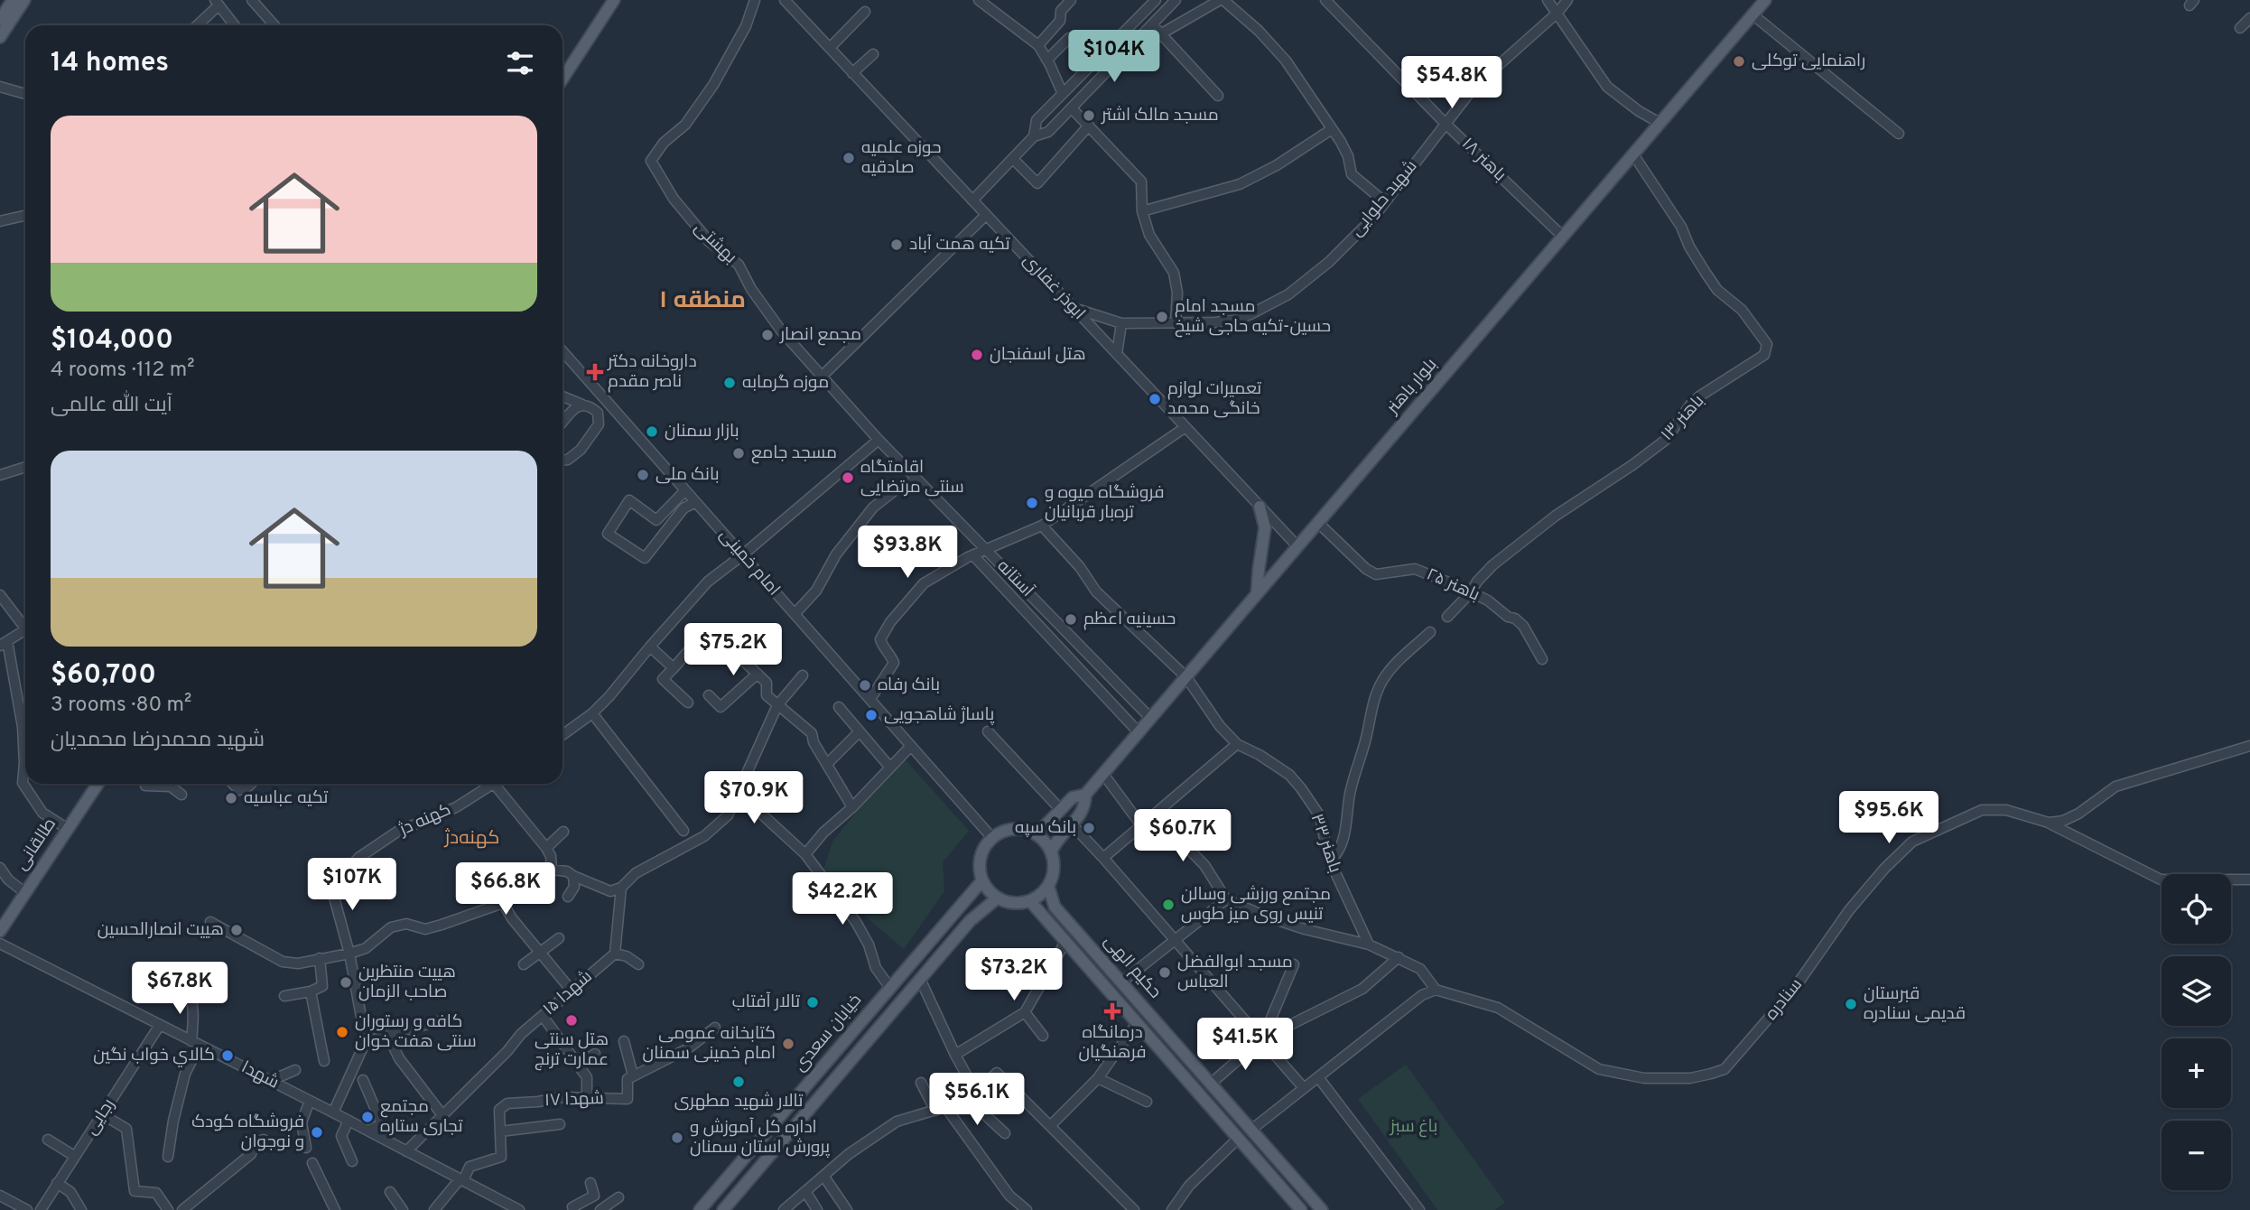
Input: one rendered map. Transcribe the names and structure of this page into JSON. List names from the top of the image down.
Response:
{
  "streets": {
    "main road": [
      "بلوار باهنر",
      "طالقانی",
      "حکیم الهی",
      "خیابان سعدی"
    ],
    "street": [
      "باهنر ۱۸",
      "شهید حلوایی",
      "بهشتی",
      "ابوذر غفاری",
      "باهنر ۱۳",
      "امام خمینی",
      "آستانه",
      "باهنر ۲۵",
      "کهنه دژ",
      "باهنر ۳۳",
      "شهدا ۱۵",
      "سنادره",
      "شهدا",
      "شهدا ۱۷",
      "رجایی"
    ]
  },
  "crossings": [
    ["باهنر ۱۸", "شهید حلوایی"],
    ["باهنر ۱۸", "بلوار باهنر"],
    ["شهید حلوایی", "ابوذر غفاری"],
    ["بهشتی", "آستانه"],
    ["ابوذر غفاری", "بلوار باهنر"],
    ["بلوار باهنر", "باهنر ۱۳"],
    ["بلوار باهنر", "آستانه"],
    ["بلوار باهنر", "باهنر ۲۵"],
    ["بلوار باهنر", "باهنر ۳۳"],
    ["باهنر ۱۳", "باهنر ۲۵"],
    ["امام خمینی", "حکیم الهی"],
    ["امام خمینی", "خیابان سعدی"],
    ["حکیم الهی", "خیابان سعدی"],
    ["شهدا ۱۵", "شهدا"],
    ["شهدا", "شهدا ۱۷"],
    ["شهدا", "رجایی"]
  ],
  "districts": ["منطقه ۱", "کهنه‌دژ"],
  "parks": ["باغ سبز"],
  "places": {
    "other": [
      "راهنمایی توکلی",
      "مسجد مالک اشتر",
      "حوزه علمیه صادقیه",
      "تکیه همت آباد",
      "مسجد امام حسین-تکیه حاجی شیخ",
      "مجمع انصار",
      "هتل اسفنجان",
      "موزه گرمابه",
      "تعمیرات لوازم خانگی محمد",
      "بازار سمنان",
      "مسجد جامع",
      "بانک ملی",
      "اقامتگاه سنتی مرتضایی",
      "فروشگاه میوه و تره‌بار قربانیان",
      "حسینیه اعظم",
      "بانک رفاه",
      "پاساژ شاهجویی",
      "تکیه عباسیه",
      "بانک سپه",
      "مجتمع ورزشی وسالن تنیس روی میز طوس",
      "هییت انصارالحسین",
      "مسجد ابوالفضل العباس",
      "هییت منتظرین صاحب الزمان",
      "تالار آفتاب",
      "قبرستان قدیمی سنادره",
      "هتل سنتی عمارت ترنج",
      "کافه و رستوران سنتی هفت خوان",
      "کتابخانه عمومی امام خمینی سمنان",
      "كالاي خواب نگين",
      "تالار شهید مطهری",
      "مجتمع تجاری ستاره",
      "فروشگاه کودک و نوجوان",
      "اداره کل آموزش و پرورش استان سمنان"
    ],
    "health": ["داروخانه دکتر ناصر مقدم", "درمانگاه فرهنگیان"]
  },
  "page": {
    "heading": "14 homes",
    "price": [
      "$104K",
      "$54.8K",
      "$93.8K",
      "$75.2K",
      "$70.9K",
      "$95.6K",
      "$60.7K",
      "$107K",
      "$66.8K",
      "$42.2K",
      "$73.2K",
      "$67.8K",
      "$41.5K",
      "$56.1K"
    ],
    "list": [
      {
        "name": "$104,000",
        "note": "4 rooms · 112 m² · آیت الله عالمی"
      },
      {
        "name": "$60,700",
        "note": "3 rooms · 80 m² · شهید محمدرضا محمدیان"
      }
    ],
    "map_buttons": ["+", "−"]
  }
}
